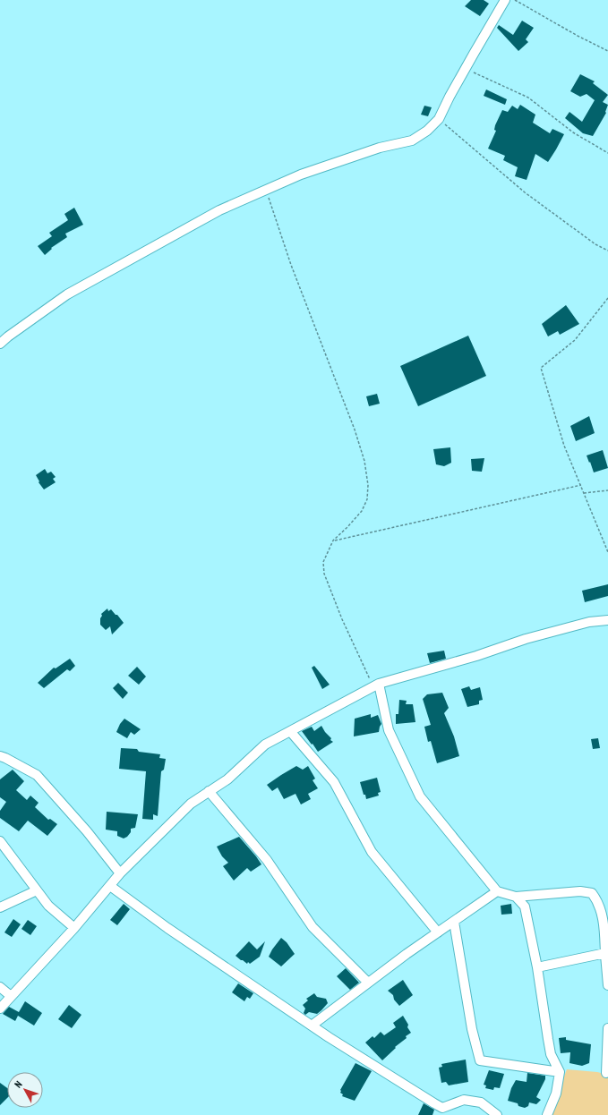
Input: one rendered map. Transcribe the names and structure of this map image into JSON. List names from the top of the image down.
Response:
{
  "north": "top left"
}
